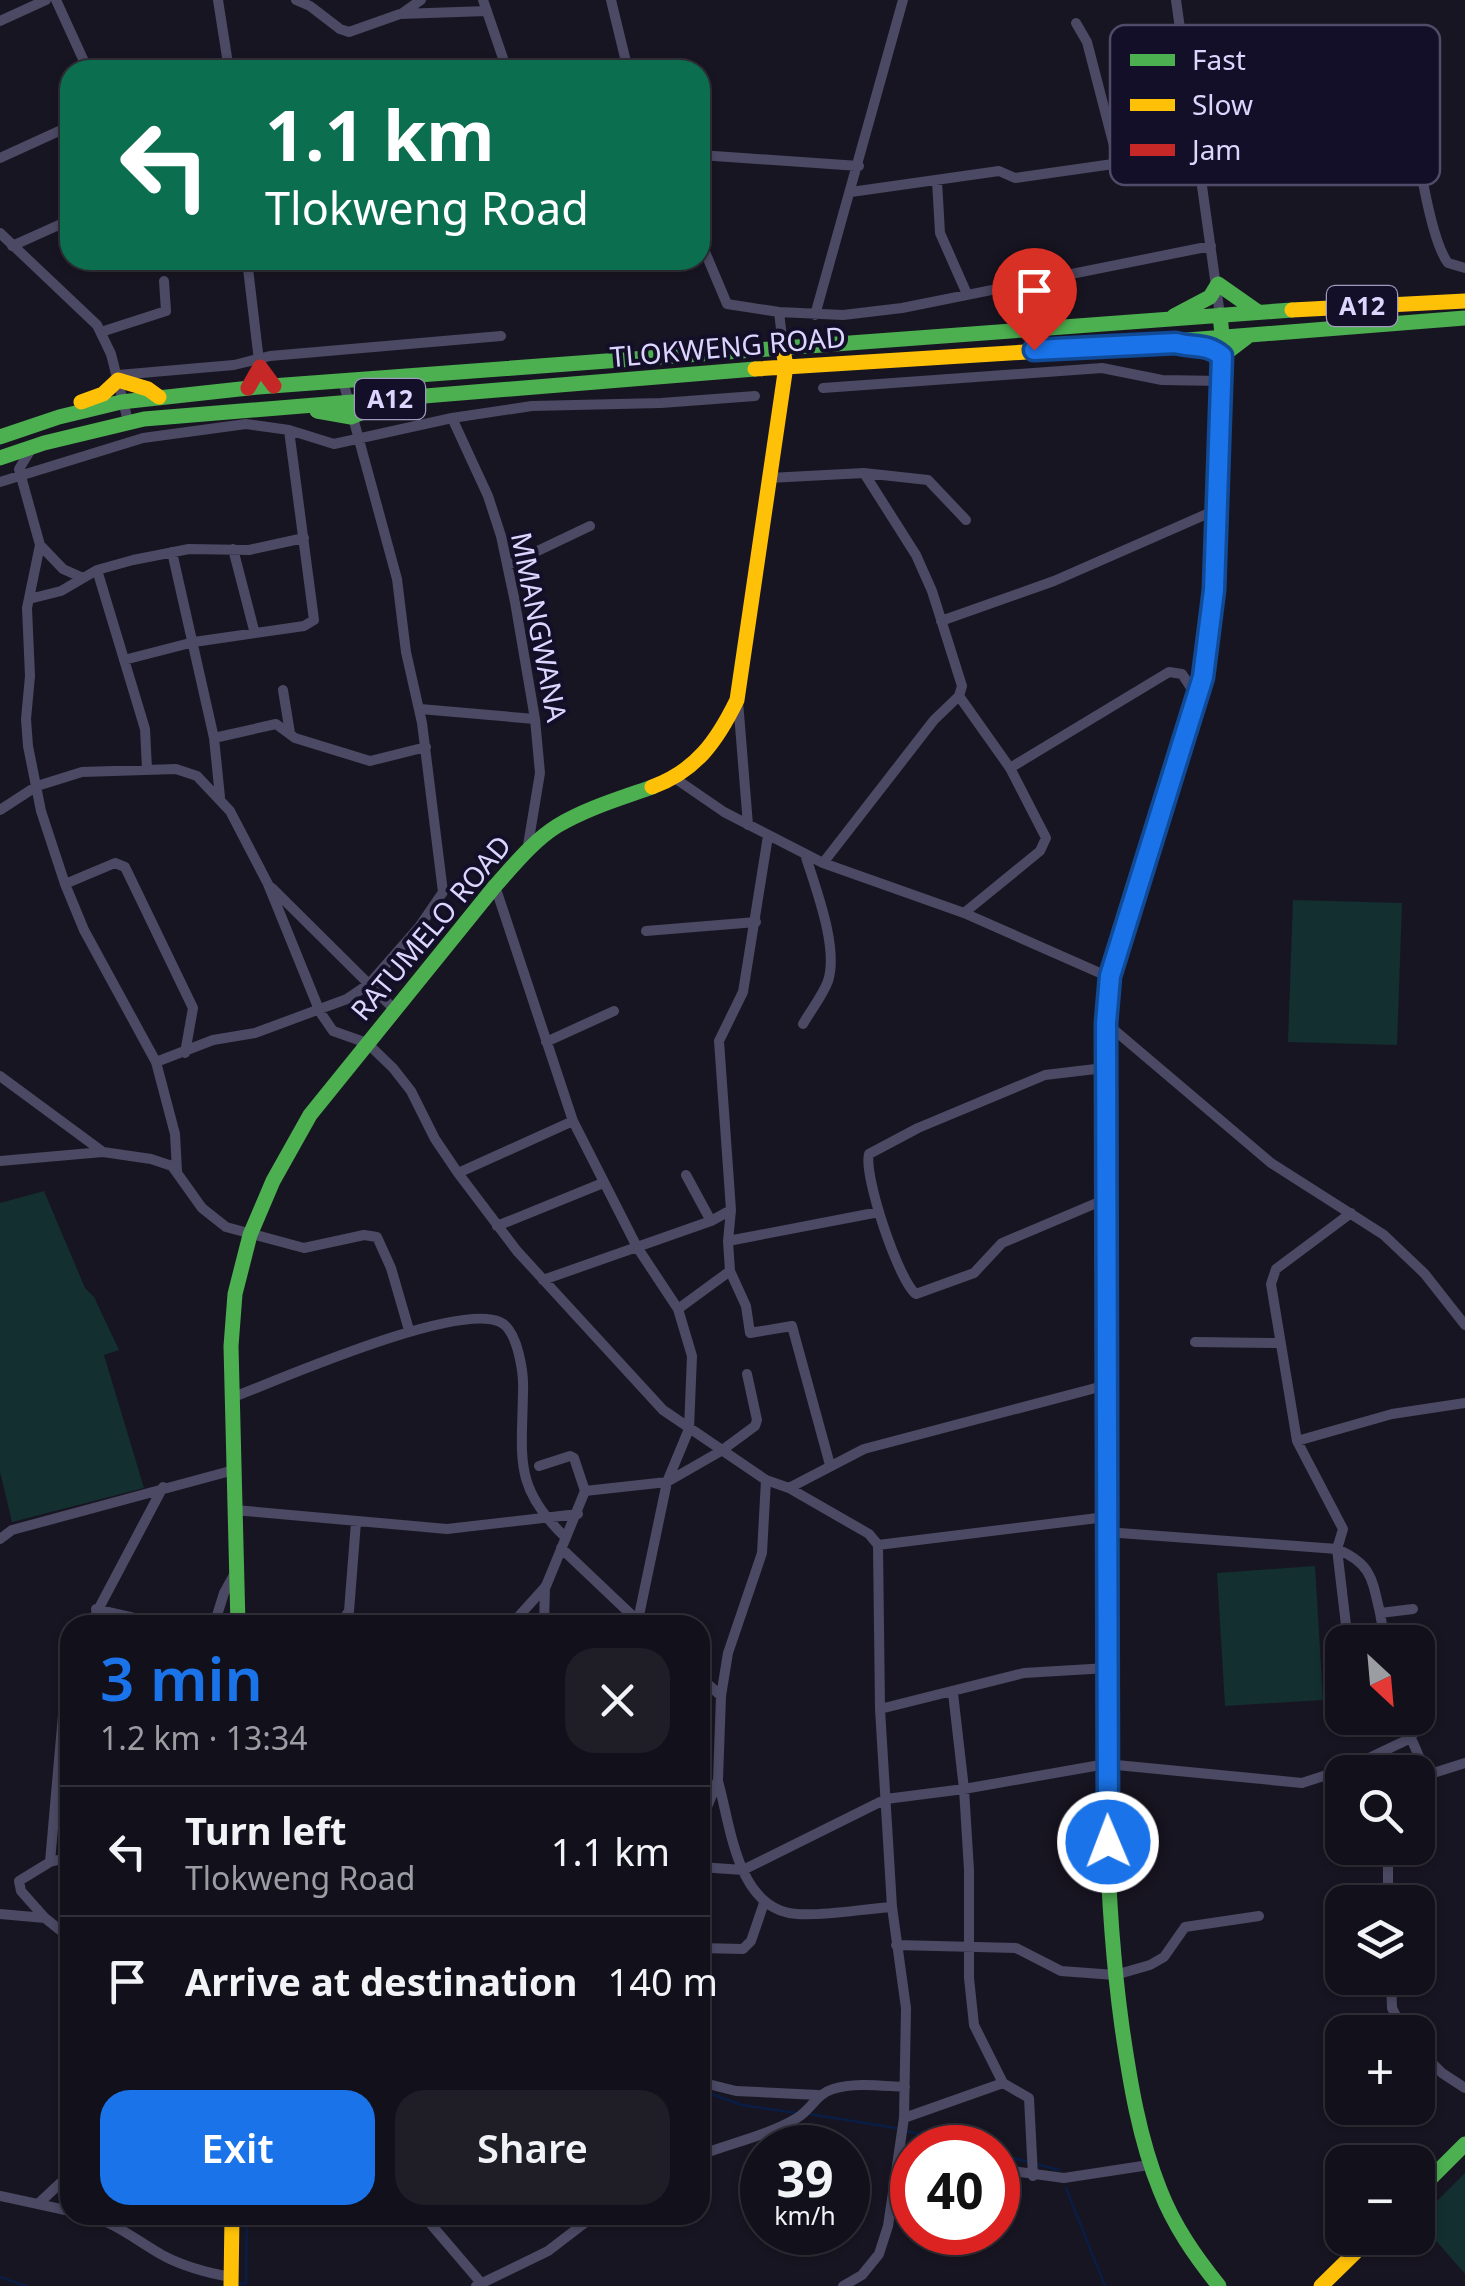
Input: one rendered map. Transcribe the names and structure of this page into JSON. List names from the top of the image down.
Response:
{
  "streets": {
    "street": [
      "A12",
      "TLOKWENG ROAD",
      "MMANGWANA",
      "RATUMELO ROAD"
    ]
  },
  "crossings": [
    ["TLOKWENG ROAD", "RATUMELO ROAD"],
    ["MMANGWANA", "RATUMELO ROAD"]
  ],
  "legend": ["Fast", "Slow", "Jam"],
  "north": "bottom right",
  "page": {
    "turn": ["1.1 km", "Tlokweng Road"],
    "heading": ["3 min", "1.2 km · 13:34"],
    "map_buttons": ["+", "−"],
    "list": [
      {
        "name": "Turn left",
        "note": "Tlokweng Road",
        "value": "1.1 km"
      },
      {
        "name": "Arrive at destination",
        "value": "140 m"
      }
    ],
    "buttons": ["Exit", "Share"],
    "speed": "39 km/h",
    "limit": "40"
  }
}
